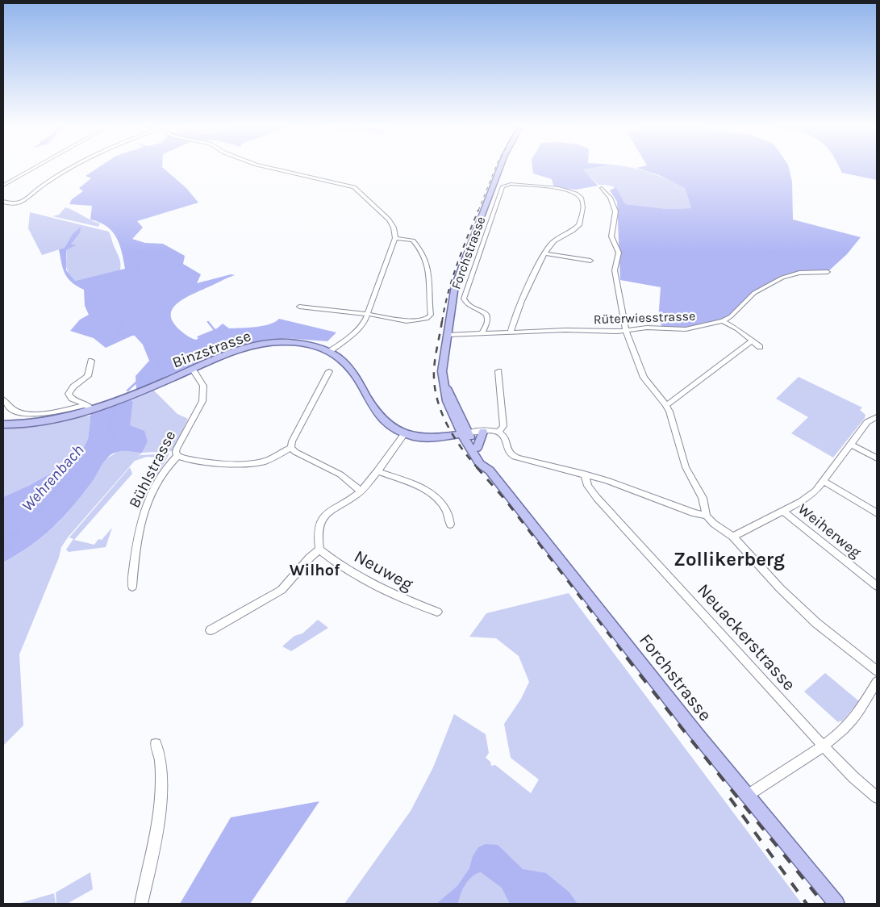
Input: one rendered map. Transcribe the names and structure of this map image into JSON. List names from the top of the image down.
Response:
{
  "streets": {
    "main road": ["Forchstrasse", "Binzstrasse"],
    "street": [
      "Rüterwiesstrasse",
      "Bühlstrasse",
      "Weiherweg",
      "Neuweg",
      "Neuackerstrasse"
    ]
  },
  "crossings": [
    ["Forchstrasse", "Rüterwiesstrasse"],
    ["Forchstrasse", "Binzstrasse"],
    ["Binzstrasse", "Bühlstrasse"]
  ],
  "districts": ["Zollikerberg", "Wilhof"],
  "water": ["Wehrenbach"]
}
